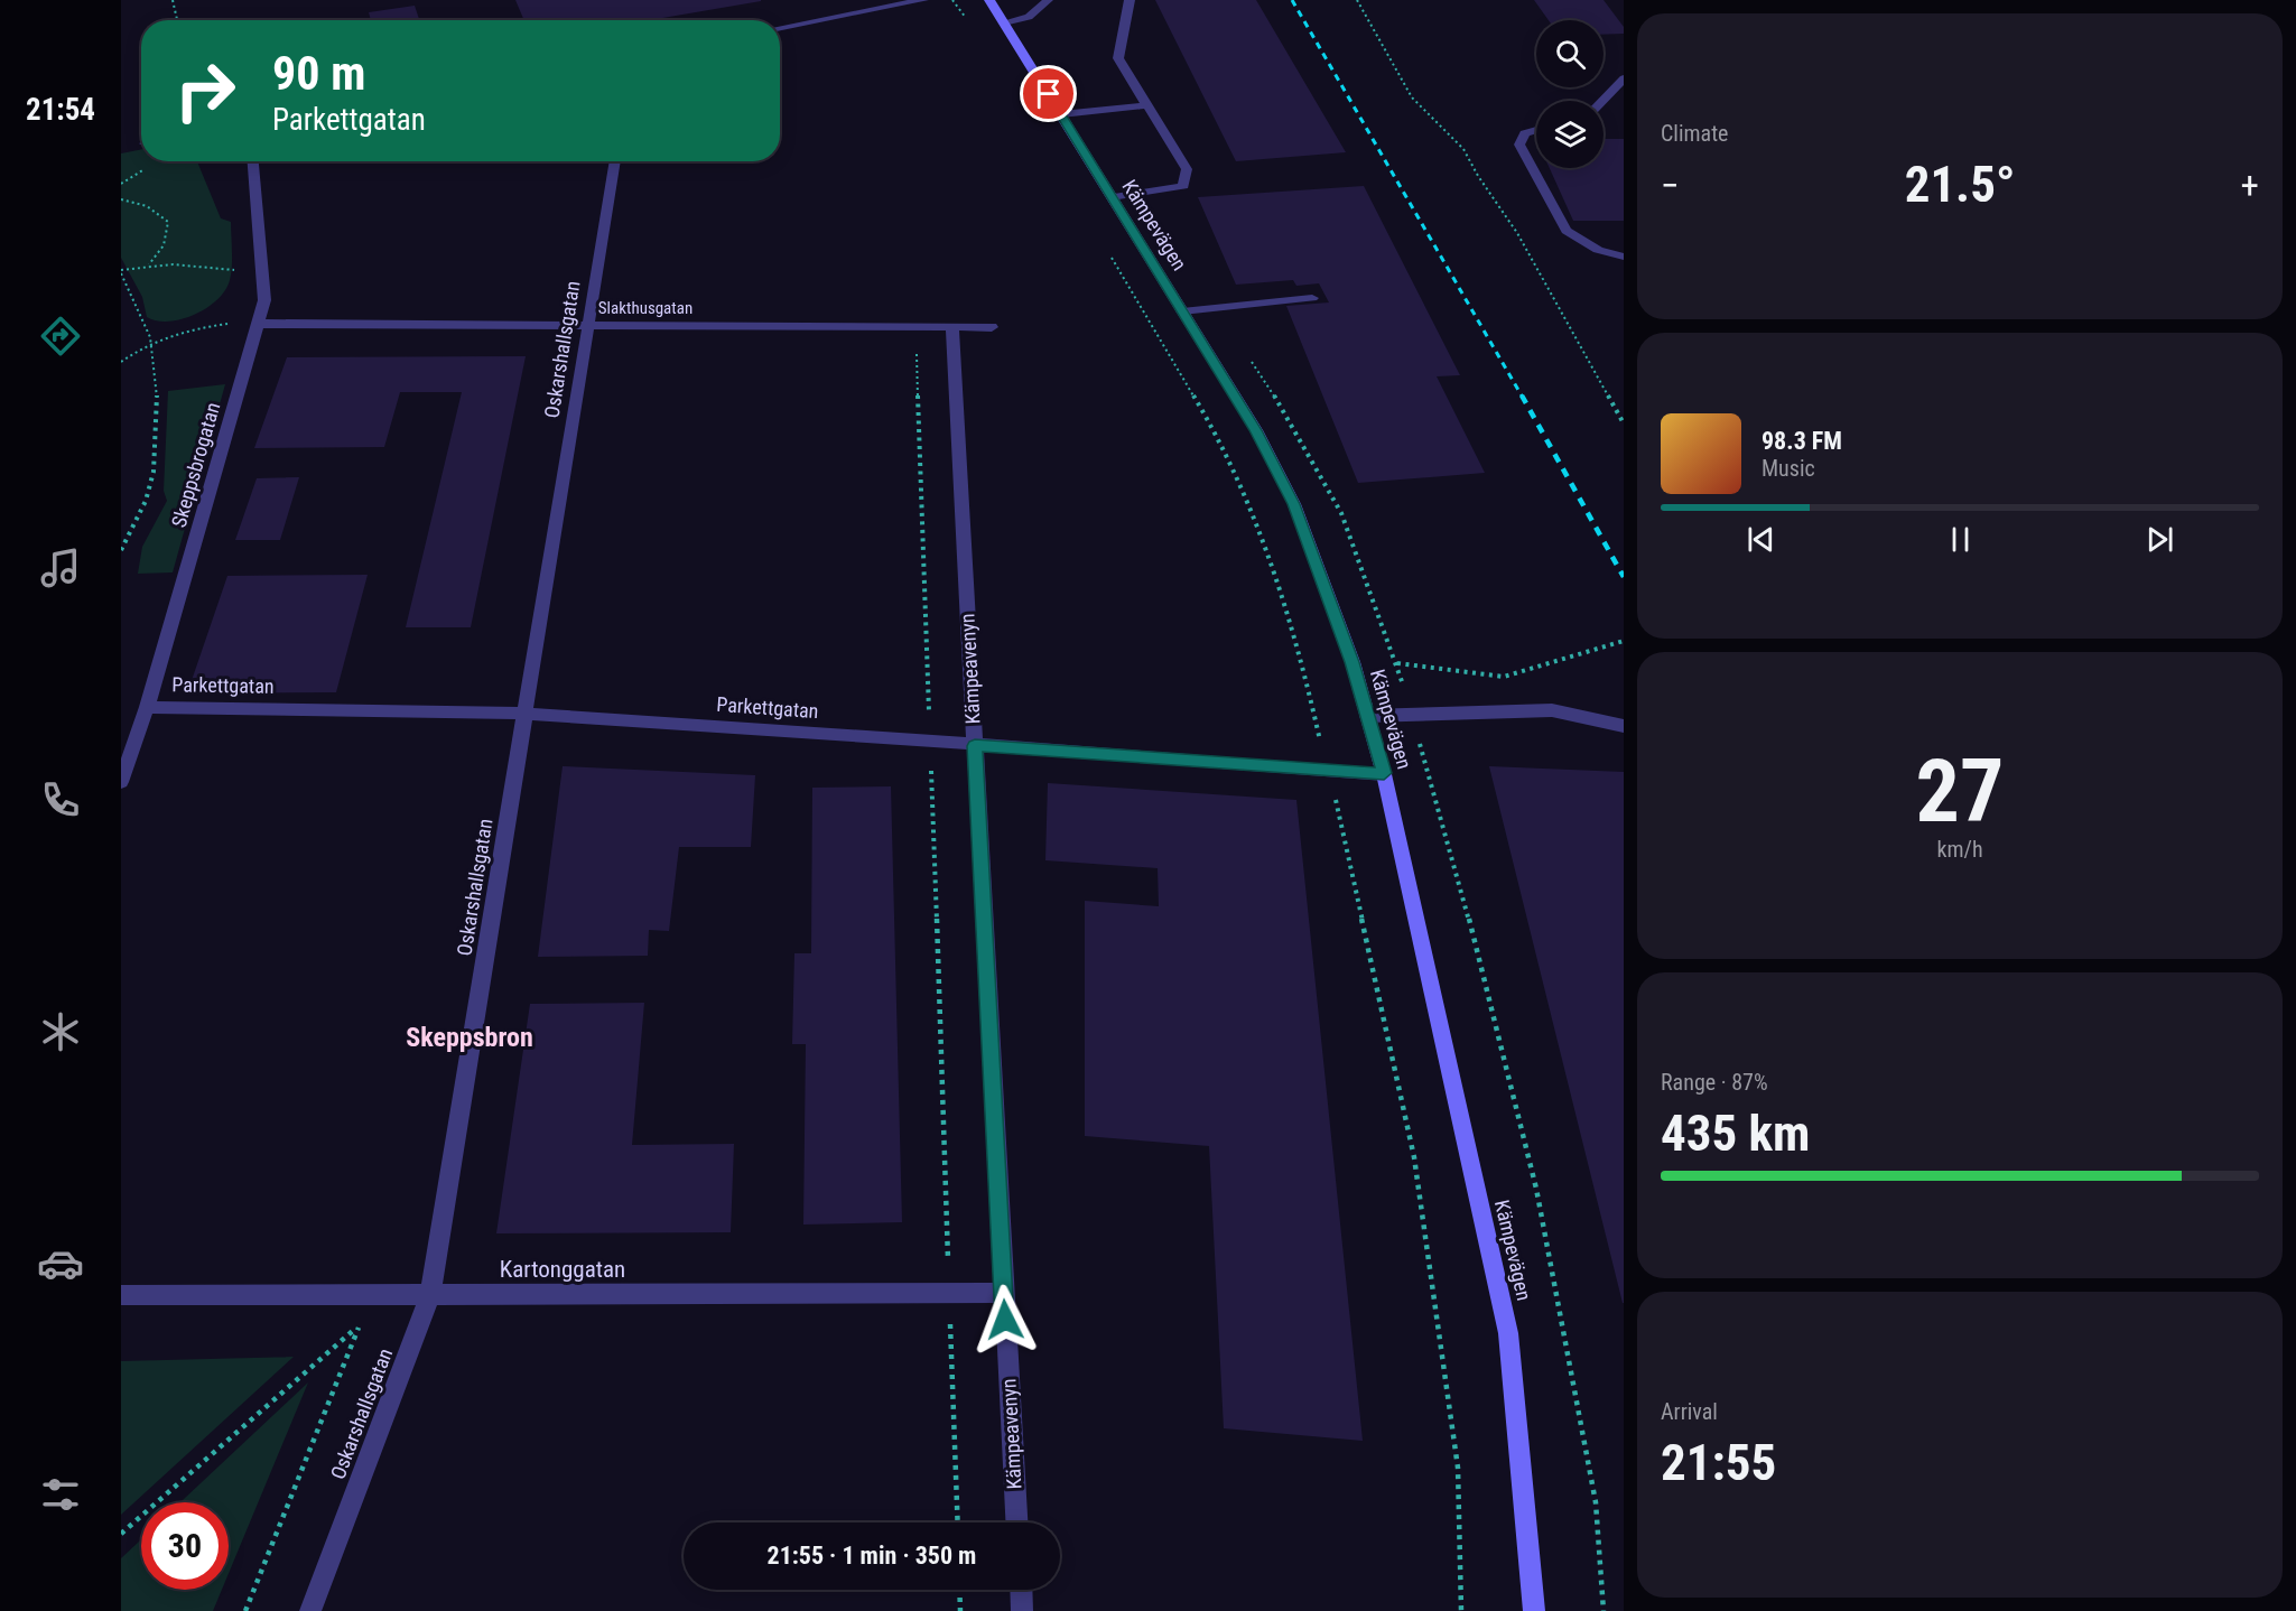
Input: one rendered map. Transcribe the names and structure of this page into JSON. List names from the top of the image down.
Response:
{
  "streets": {
    "main road": ["Kämpevägen"],
    "street": [
      "Slakthusgatan",
      "Oskarshallsgatan",
      "Skeppsbrogatan",
      "Kämpeavenyn",
      "Parkettgatan",
      "Kartonggatan"
    ]
  },
  "crossings": [
    ["Kämpevägen", "Parkettgatan"],
    ["Slakthusgatan", "Oskarshallsgatan"],
    ["Slakthusgatan", "Skeppsbrogatan"],
    ["Slakthusgatan", "Kämpeavenyn"],
    ["Oskarshallsgatan", "Parkettgatan"],
    ["Oskarshallsgatan", "Kartonggatan"],
    ["Skeppsbrogatan", "Parkettgatan"],
    ["Kämpeavenyn", "Parkettgatan"],
    ["Kämpeavenyn", "Kartonggatan"]
  ],
  "districts": ["Skeppsbron"],
  "page": {
    "tabs": "21:54",
    "tile": [
      "Climate",
      ["27", "km/h"],
      ["Range · 87%", "435 km"],
      ["Arrival", "21:55"]
    ],
    "turn": ["90 m", "Parkettgatan"],
    "heat": ["−", "21.5°", "+"],
    "song": ["98.3 FM", "Music"],
    "limit": "30",
    "trip": "21:55 · 1 min · 350 m"
  }
}
